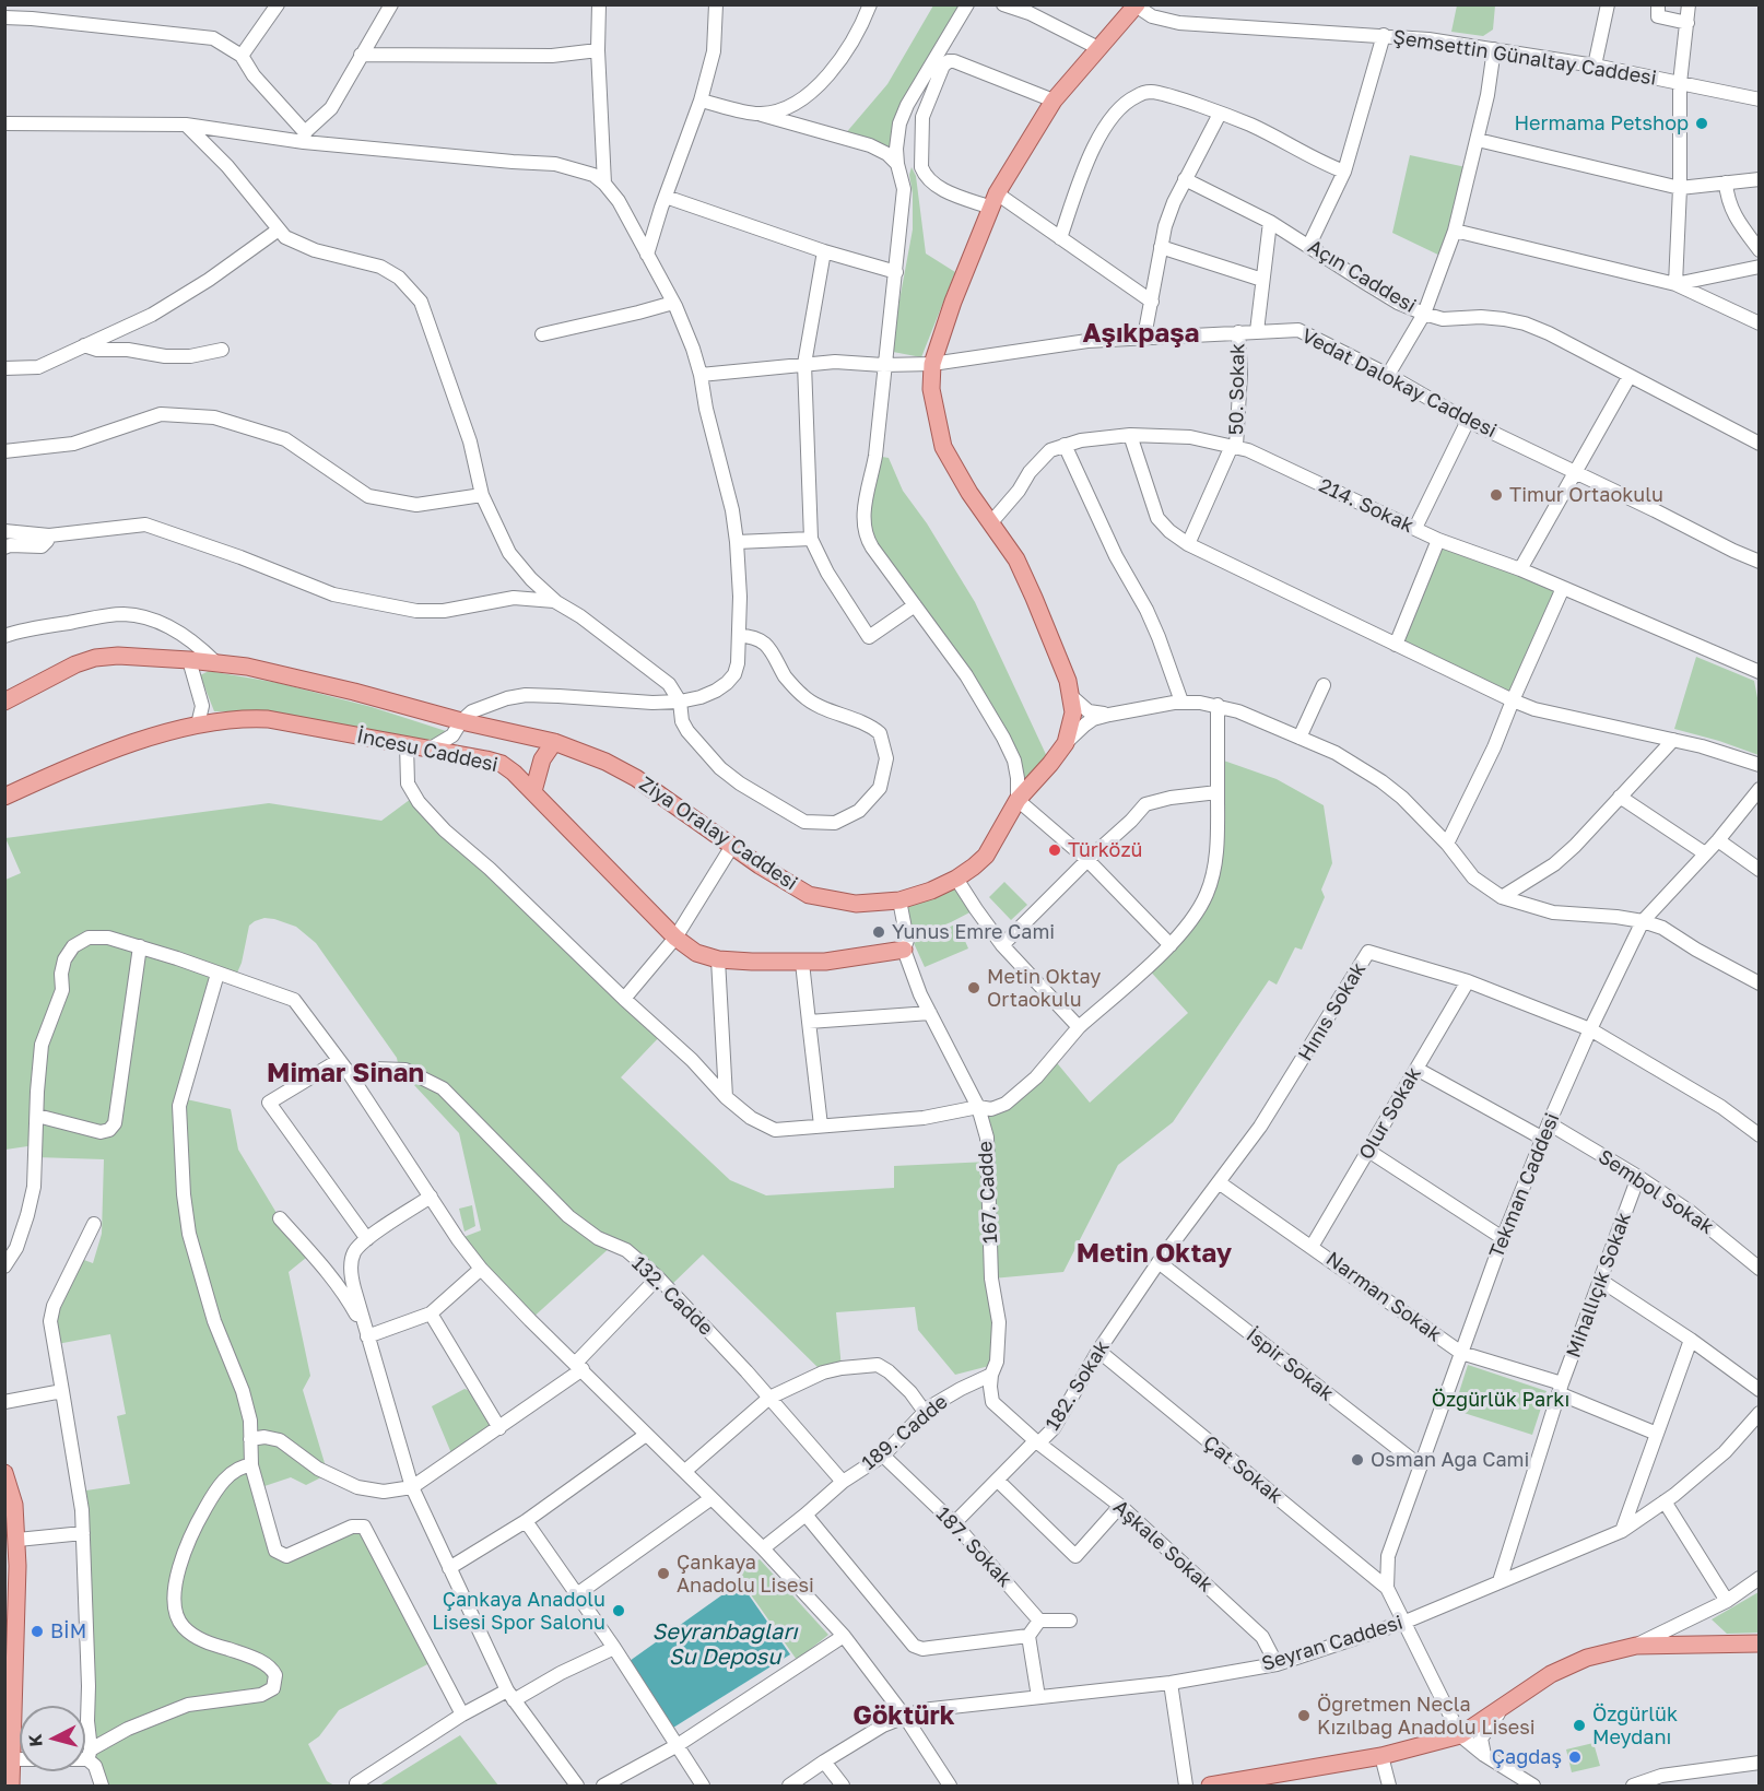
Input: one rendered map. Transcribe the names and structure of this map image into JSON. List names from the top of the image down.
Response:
{
  "streets": {
    "main road": ["İncesu Caddesi", "Ziya Oralay Caddesi"],
    "street": [
      "Şemsettin Günaltay Caddesi",
      "Açın Caddesi",
      "Vedat Dalokay Caddesi",
      "50. Sokak",
      "214. Sokak",
      "Hınıs Sokak",
      "Olur Sokak",
      "Tekman Caddesi",
      "167. Cadde",
      "Sembol Sokak",
      "Mihallıçık Sokak",
      "132. Cadde",
      "Narman Sokak",
      "İspir Sokak",
      "182. Sokak",
      "189. Cadde",
      "Çat Sokak",
      "Aşkale Sokak",
      "187. Sokak",
      "Seyran Caddesi"
    ]
  },
  "crossings": [
    ["Şemsettin Günaltay Caddesi", "Ziya Oralay Caddesi"],
    ["Vedat Dalokay Caddesi", "50. Sokak"],
    ["Vedat Dalokay Caddesi", "Ziya Oralay Caddesi"],
    ["50. Sokak", "214. Sokak"],
    ["214. Sokak", "Ziya Oralay Caddesi"],
    ["İncesu Caddesi", "167. Cadde"],
    ["Ziya Oralay Caddesi", "167. Cadde"],
    ["Hınıs Sokak", "Olur Sokak"],
    ["Hınıs Sokak", "Tekman Caddesi"],
    ["Hınıs Sokak", "Narman Sokak"],
    ["Hınıs Sokak", "İspir Sokak"],
    ["Hınıs Sokak", "182. Sokak"],
    ["Olur Sokak", "Narman Sokak"],
    ["Tekman Caddesi", "Sembol Sokak"],
    ["Tekman Caddesi", "Narman Sokak"],
    ["Tekman Caddesi", "İspir Sokak"],
    ["Tekman Caddesi", "Çat Sokak"],
    ["167. Cadde", "182. Sokak"],
    ["167. Cadde", "189. Cadde"],
    ["167. Cadde", "Aşkale Sokak"],
    ["Sembol Sokak", "Mihallıçık Sokak"],
    ["Mihallıçık Sokak", "Narman Sokak"],
    ["Mihallıçık Sokak", "Seyran Caddesi"],
    ["132. Cadde", "189. Cadde"],
    ["İspir Sokak", "182. Sokak"],
    ["182. Sokak", "Çat Sokak"],
    ["182. Sokak", "Aşkale Sokak"],
    ["182. Sokak", "187. Sokak"],
    ["189. Cadde", "187. Sokak"],
    ["Aşkale Sokak", "Seyran Caddesi"]
  ],
  "districts": [
    "Aşıkpaşa",
    "Mimar Sinan",
    "Metin Oktay",
    "Göktürk"
  ],
  "water": ["Seyranbağları Su Deposu"],
  "parks": ["Özgürlük Parkı"],
  "places": [
    "Hermama Petshop",
    "Timur Ortaokulu",
    "Türközü",
    "Yunus Emre Cami",
    "Metin Oktay Ortaokulu",
    "Osman Ağa Cami",
    "Çankaya Anadolu Lisesi",
    "Çankaya Anadolu Lisesi Spor Salonu",
    "BİM",
    "Öğretmen Necla Kızılbağ Anadolu Lisesi",
    "Özgürlük Meydanı",
    "Çağdaş"
  ],
  "north": "left"
}
